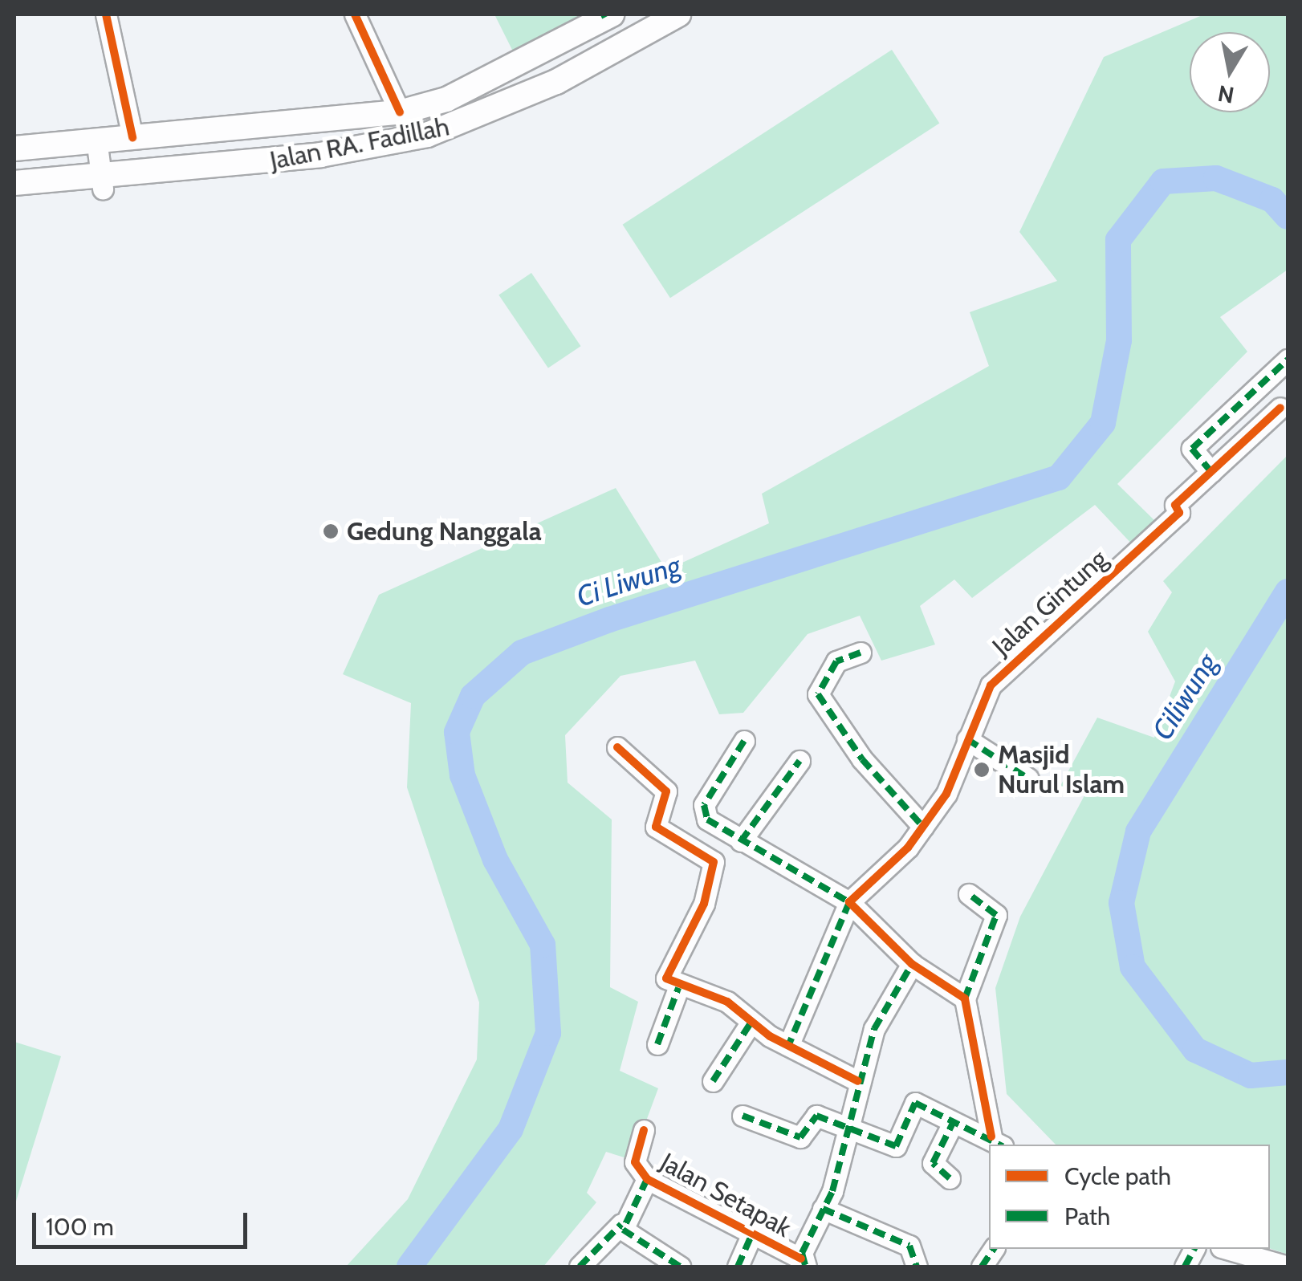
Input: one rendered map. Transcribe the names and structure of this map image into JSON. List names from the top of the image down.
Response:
{
  "streets": {
    "main road": ["Jalan RA. Fadillah"],
    "street": ["Jalan Gintung", "Jalan Setapak"]
  },
  "water": ["Ci Liwung", "Ciliwung"],
  "places": ["Gedung Nanggala", "Masjid Nurul Islam"],
  "legend": ["Cycle path", "Path"],
  "scale_bar": "100 m",
  "north": "bottom"
}
